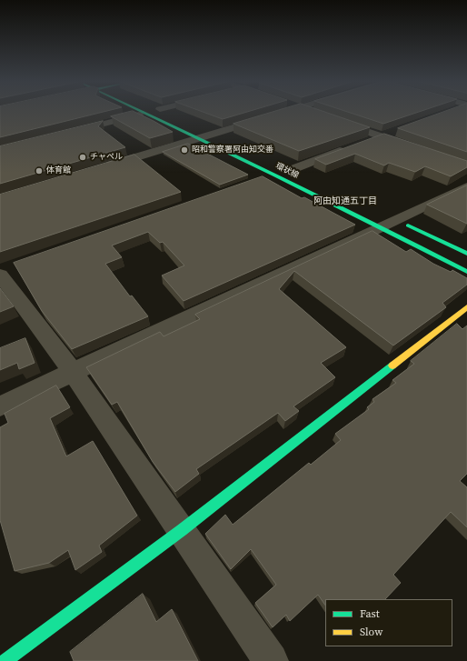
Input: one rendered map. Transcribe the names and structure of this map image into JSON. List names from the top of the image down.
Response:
{
  "streets": {
    "main road": ["環状線"]
  },
  "districts": ["阿由知通五丁目"],
  "places": ["昭和警察署阿由知交番", "チャペル", "体育館"],
  "legend": ["Fast", "Slow"]
}
